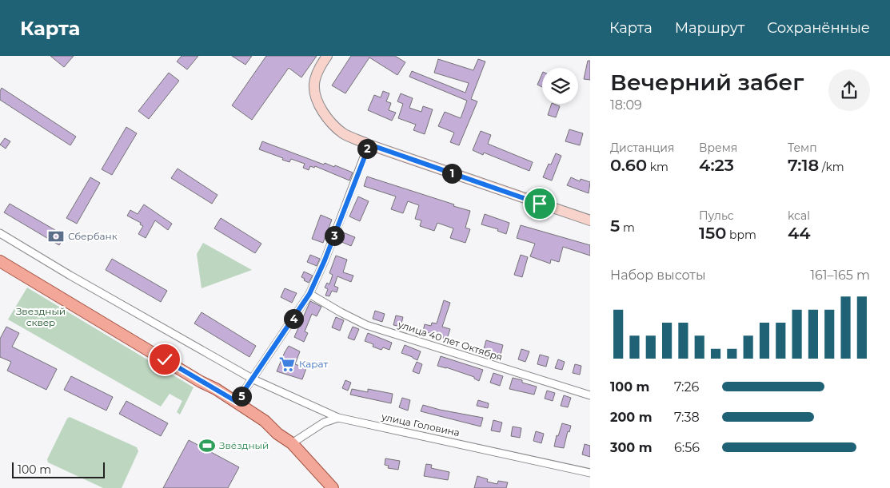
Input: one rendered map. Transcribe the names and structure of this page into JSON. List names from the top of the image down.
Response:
{
  "streets": {
    "street": ["улица 40 лет Октября", "улица Головина"]
  },
  "parks": ["Звездный сквер"],
  "places": {
    "bank": ["Сбербанк"],
    "supermarket": ["Карат"],
    "sports": ["Звёздный"]
  },
  "scale_bar": "100 m",
  "page": {
    "header": "Карта",
    "nav": ["Карта", "Маршрут", "Сохранённые"],
    "heading": ["Вечерний забег", "18:09"],
    "stats": [
      ["Дистанция", "0.60 km"],
      ["Время", "4:23"],
      ["Темп", "7:18 /km"],
      ["5 m"],
      ["Пульс", "150 bpm"],
      ["kcal", "44"]
    ],
    "pins": [
      "2",
      "1",
      "3",
      "4",
      "5"
    ],
    "chart": ["Набор высоты", "161–165 m"],
    "list": [
      {
        "name": "100 m",
        "note": "7:26"
      },
      {
        "name": "200 m",
        "note": "7:38"
      },
      {
        "name": "300 m",
        "note": "6:56"
      }
    ],
    "scale": "100 m"
  }
}
